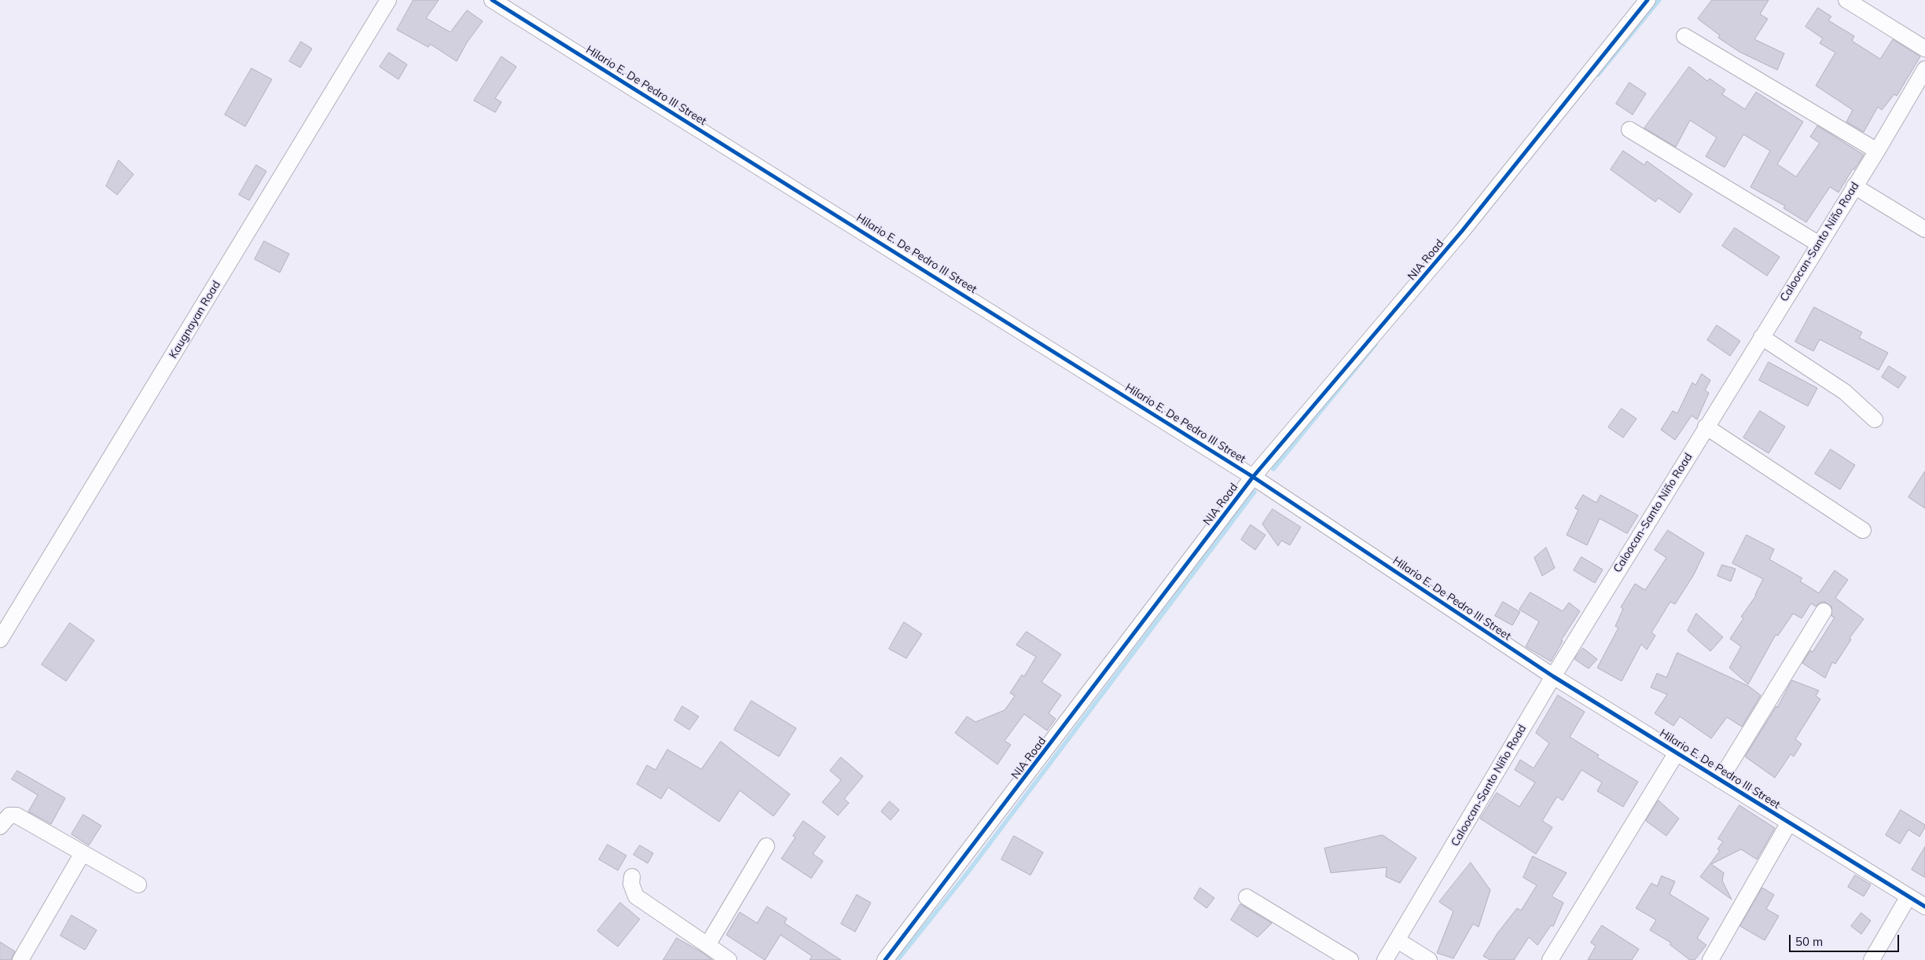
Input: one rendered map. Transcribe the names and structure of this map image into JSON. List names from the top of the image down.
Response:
{
  "streets": {
    "street": [
      "Hilario E. De Pedro III Street",
      "Caloocan-Santo Niño Road",
      "NIA Road",
      "Kaugnayan Road"
    ]
  },
  "crossings": [
    ["Hilario E. De Pedro III Street", "Caloocan-Santo Niño Road"],
    ["Hilario E. De Pedro III Street", "NIA Road"]
  ],
  "scale_bar": "50 m"
}
